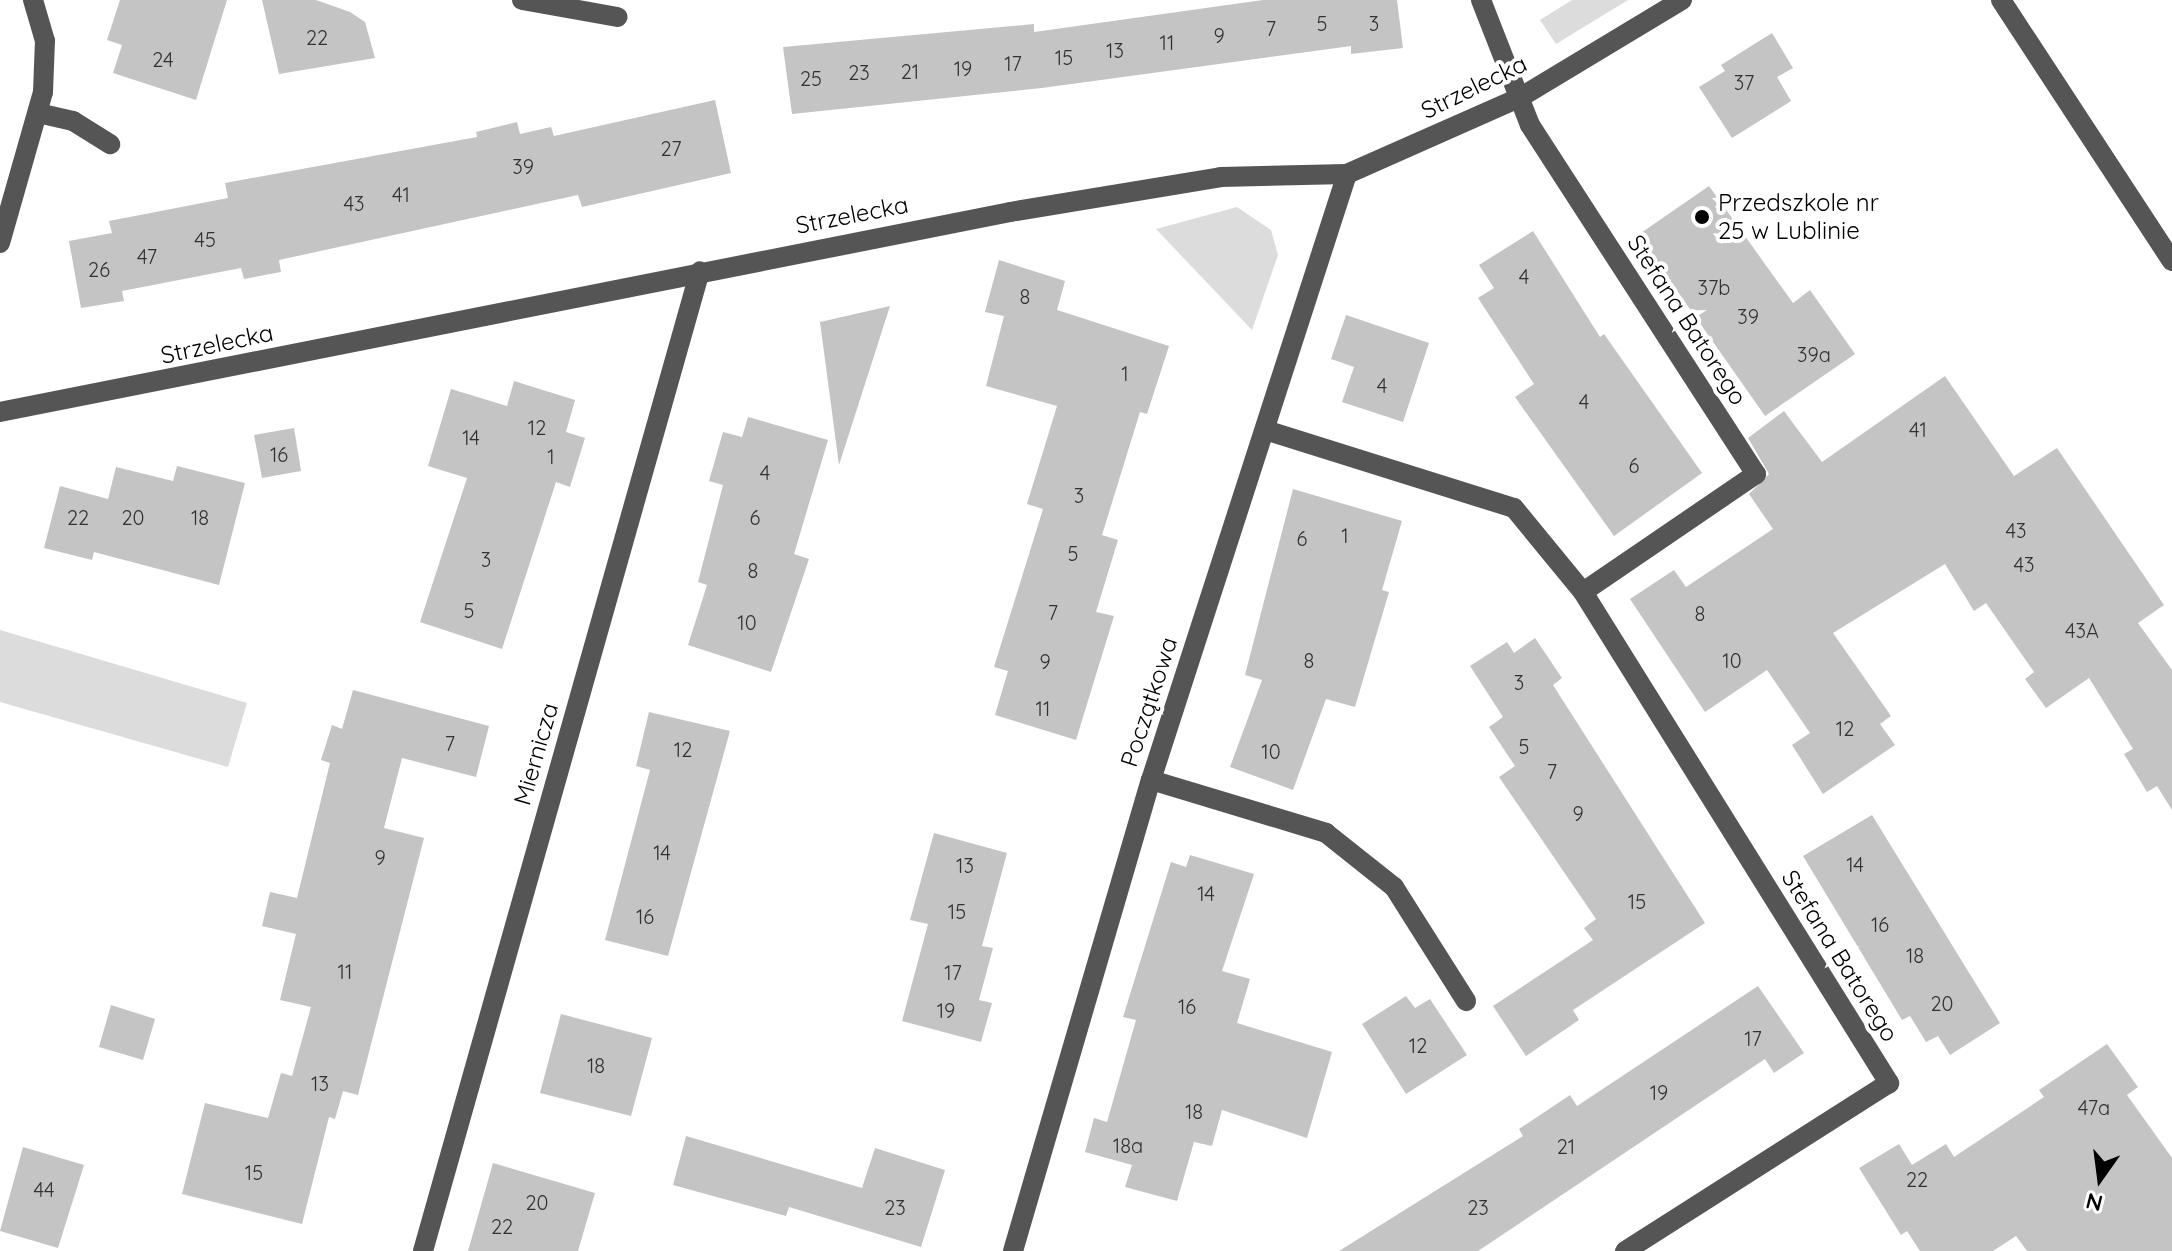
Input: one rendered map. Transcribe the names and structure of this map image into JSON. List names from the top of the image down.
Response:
{
  "streets": {
    "street": [
      "Strzelecka",
      "Stefana Batorego",
      "Początkowa",
      "Miernicza"
    ]
  },
  "crossings": [
    ["Strzelecka", "Stefana Batorego"],
    ["Strzelecka", "Początkowa"],
    ["Strzelecka", "Miernicza"],
    ["Stefana Batorego", "Początkowa"]
  ],
  "places": ["Przedszkole nr 25 w Lublinie"],
  "house_numbers": [
    "5",
    "3",
    "7",
    "9",
    "22",
    "11",
    "13",
    "15",
    "24",
    "17",
    "19",
    "21",
    "23",
    "25",
    "37",
    "27",
    "39",
    "41",
    "43",
    "45",
    "47",
    "26",
    "4",
    "37b",
    "8",
    "39",
    "39a",
    "1",
    "4",
    "4",
    "12",
    "41",
    "14",
    "16",
    "1",
    "6",
    "4",
    "3",
    "22",
    "20",
    "18",
    "6",
    "43",
    "1",
    "6",
    "5",
    "3",
    "43",
    "8",
    "5",
    "7",
    "8",
    "10",
    "43A",
    "8",
    "10",
    "9",
    "3",
    "11",
    "12",
    "7",
    "5",
    "12",
    "10",
    "7",
    "9",
    "14",
    "9",
    "14",
    "13",
    "14",
    "15",
    "15",
    "16",
    "16",
    "18",
    "11",
    "17",
    "20",
    "16",
    "19",
    "17",
    "12",
    "18",
    "13",
    "19",
    "47a",
    "18",
    "18a",
    "21",
    "15",
    "22",
    "44",
    "20",
    "23",
    "23",
    "22"
  ],
  "north": "bottom"
}
